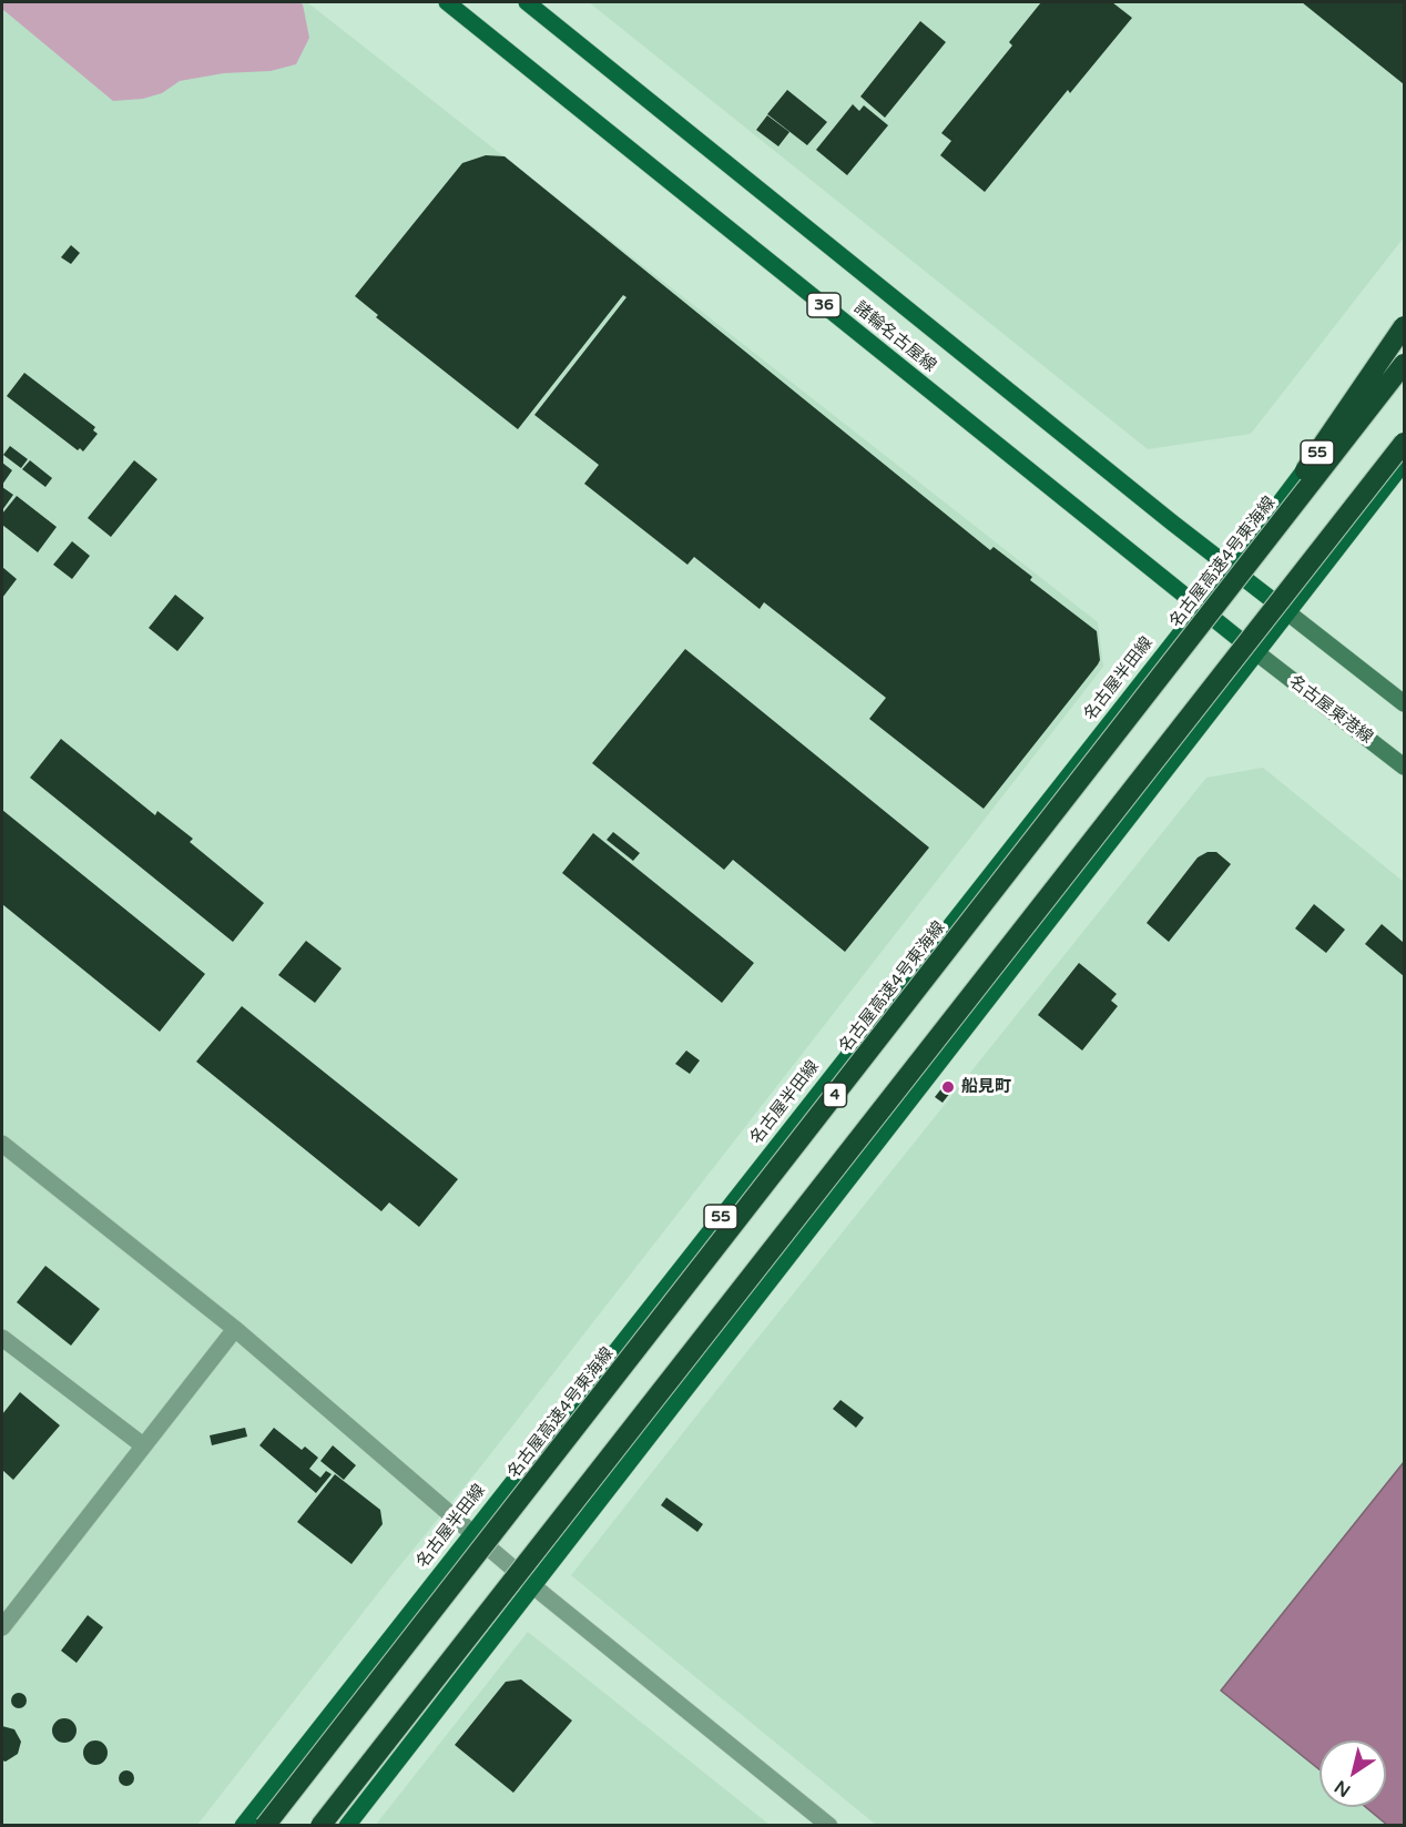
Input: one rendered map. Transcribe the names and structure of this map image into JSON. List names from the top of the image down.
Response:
{
  "streets": {
    "highway": ["名古屋高速4号東海線", "4"],
    "main road": [
      "36",
      "諸輪名古屋線",
      "55",
      "名古屋半田線",
      "名古屋東港線"
    ]
  },
  "crossings": [
    ["諸輪名古屋線", "名古屋半田線"],
    ["諸輪名古屋線", "名古屋東港線"]
  ],
  "places": ["船見町"],
  "north": "bottom left"
}
